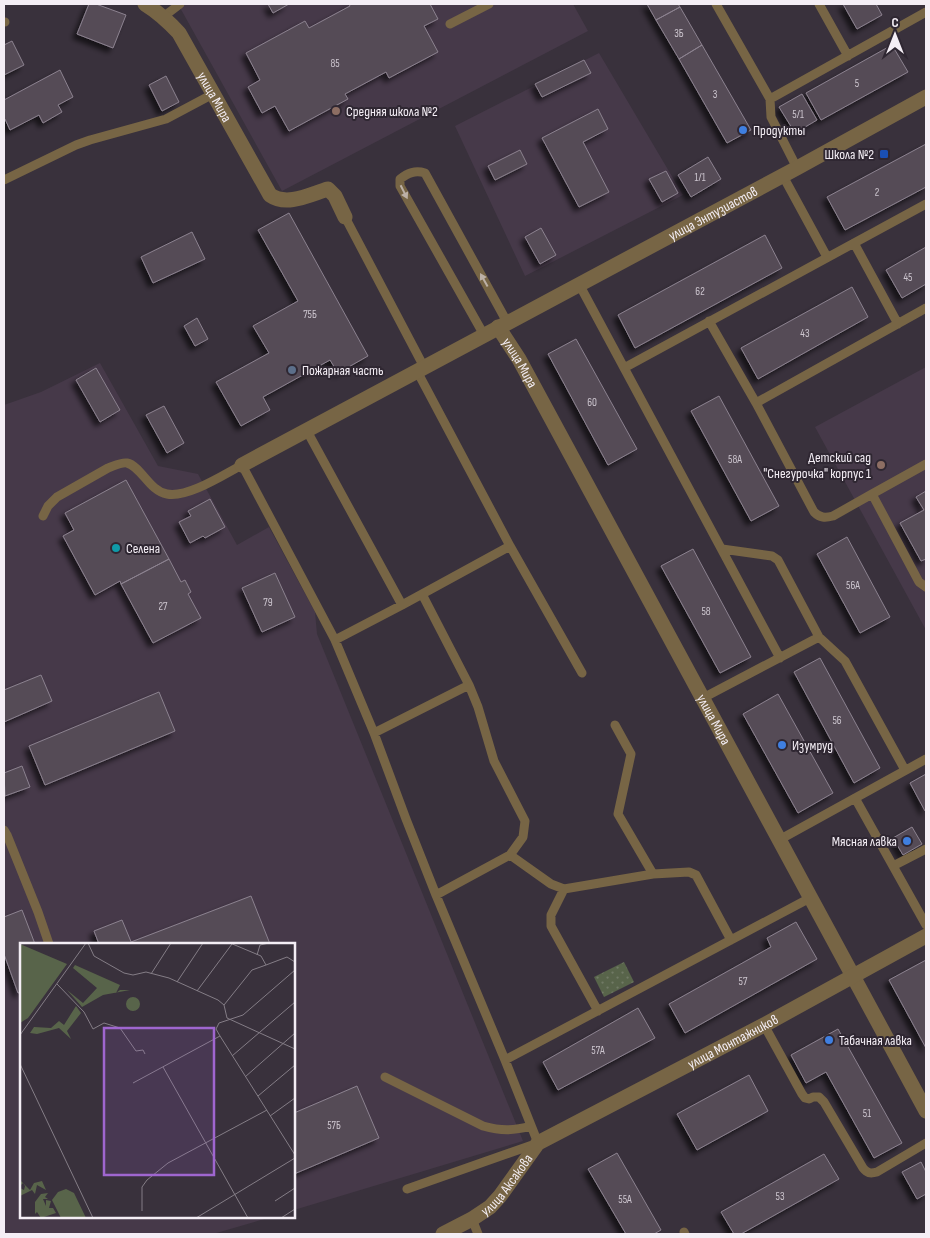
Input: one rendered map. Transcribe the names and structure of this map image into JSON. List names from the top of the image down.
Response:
{
  "streets": {
    "street": [
      "улица Мира",
      "улица Энтузиастов",
      "улица Монтажников",
      "улица Аксакова"
    ]
  },
  "crossings": [
    ["улица Мира", "улица Энтузиастов"],
    ["улица Мира", "улица Монтажников"],
    ["улица Монтажников", "улица Аксакова"]
  ],
  "places": {
    "other": [
      "Средняя школа №2",
      "Продукты",
      "Пожарная часть",
      "Детский сад \"Снегурочка\" корпус 1",
      "Селена",
      "Изумруд",
      "Мясная лавка",
      "Табачная лавка"
    ],
    "transit": ["Школа №2"]
  },
  "house_numbers": [
    "3Б",
    "85",
    "5",
    "3",
    "5/1",
    "1/1",
    "2",
    "45",
    "62",
    "75Б",
    "43",
    "60",
    "58А",
    "56А",
    "79",
    "27",
    "58",
    "56",
    "57",
    "57А",
    "51",
    "57Б",
    "53",
    "55А"
  ],
  "north": "top"
}
